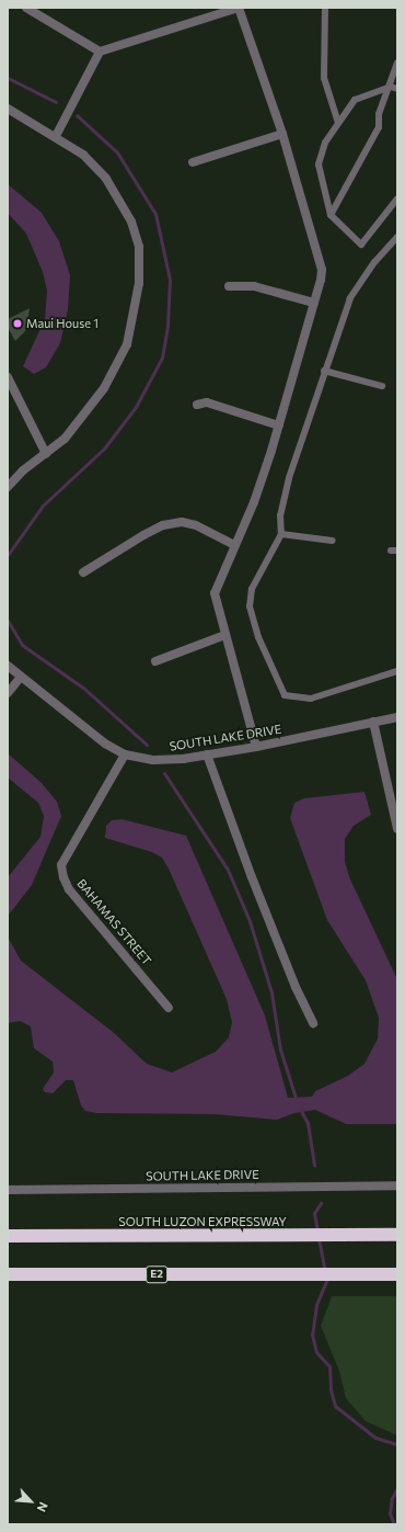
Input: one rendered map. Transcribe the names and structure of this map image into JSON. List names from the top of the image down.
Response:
{
  "streets": {
    "highway": ["SOUTH LUZON EXPRESSWAY", "E2"],
    "street": ["SOUTH LAKE DRIVE", "BAHAMAS STREET"]
  },
  "crossings": [
    ["SOUTH LAKE DRIVE", "BAHAMAS STREET"]
  ],
  "places": ["Maui House 1"],
  "north": "bottom right"
}
